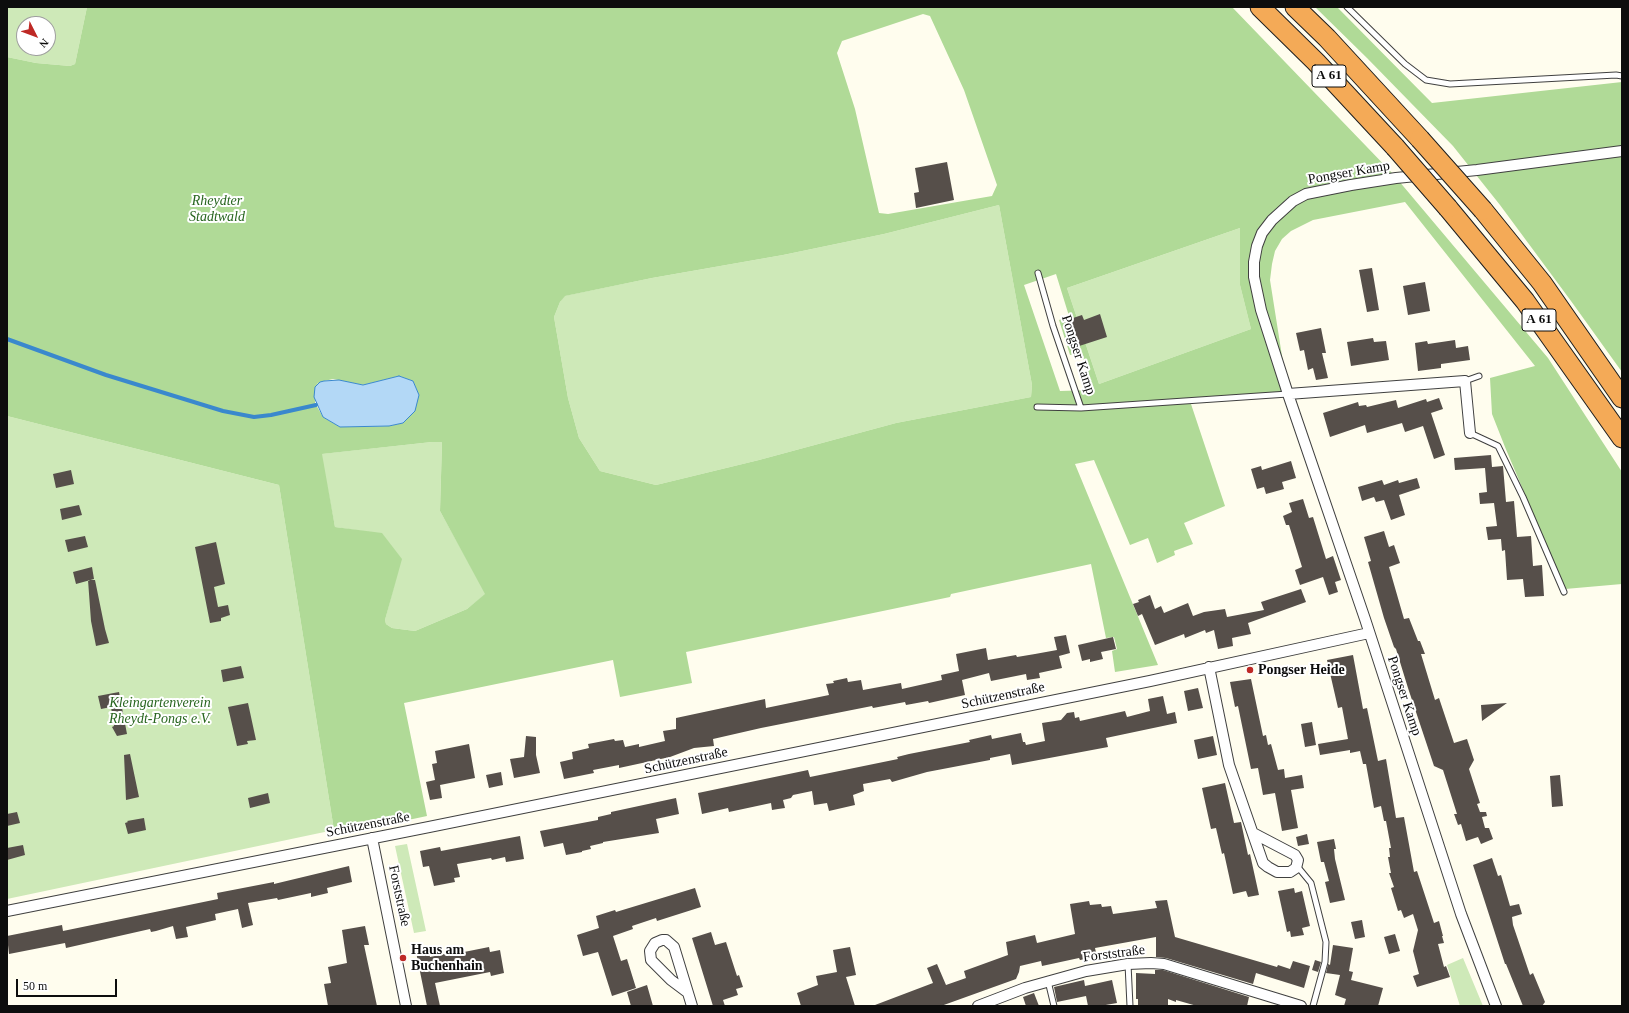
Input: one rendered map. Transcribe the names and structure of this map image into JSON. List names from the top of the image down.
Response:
{
  "streets": {
    "highway": ["A 61"],
    "street": ["Pongser Kamp", "Schützenstraße", "Forststraße"]
  },
  "crossings": [
    ["Pongser Kamp", "Schützenstraße"],
    ["Schützenstraße", "Forststraße"]
  ],
  "parks": ["Rheydter Stadtwald", "Kleingartenverein Rheydt-Pongs e.V."],
  "places": ["Pongser Heide", "Haus am Buchenhain"],
  "scale_bar": "50 m",
  "north": "bottom right"
}
